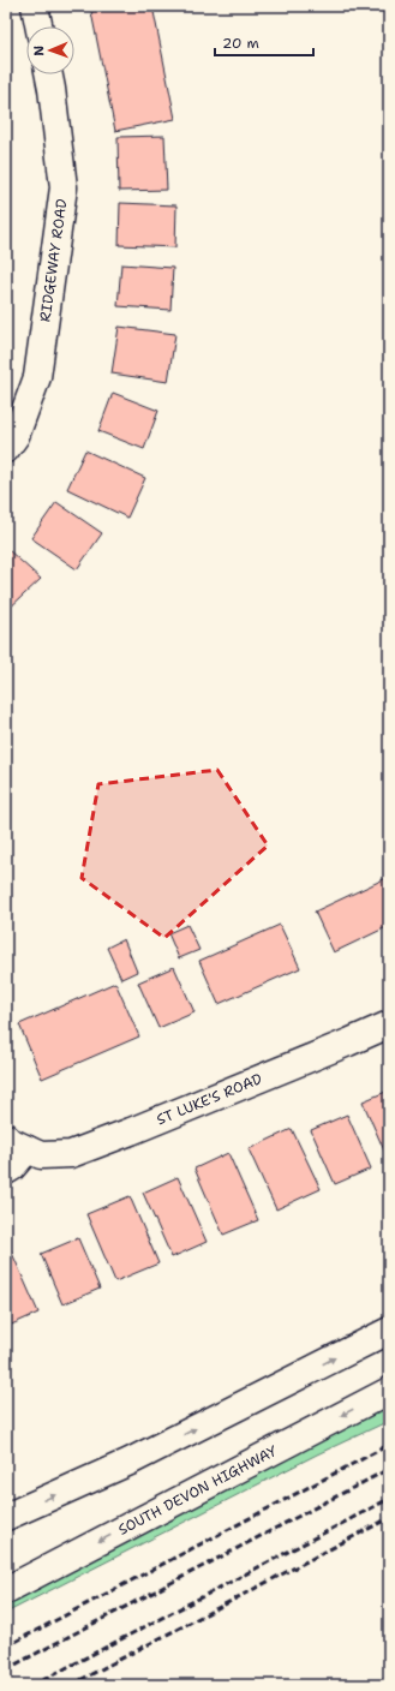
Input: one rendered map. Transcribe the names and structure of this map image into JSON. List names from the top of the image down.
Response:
{
  "streets": {
    "main road": ["RIDGEWAY ROAD", "ST LUKE'S ROAD", "SOUTH DEVON HIGHWAY"]
  },
  "scale_bar": "20 m",
  "north": "left"
}
